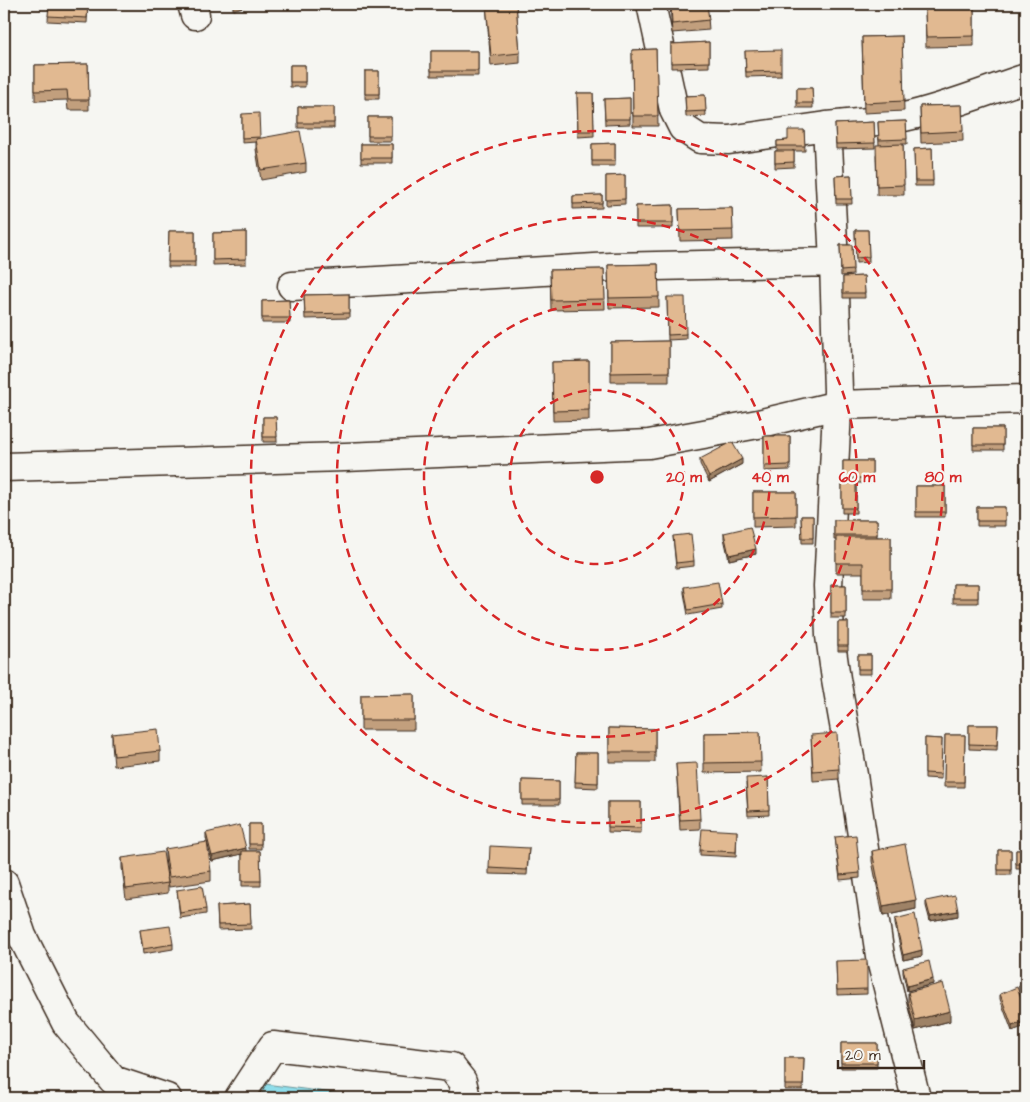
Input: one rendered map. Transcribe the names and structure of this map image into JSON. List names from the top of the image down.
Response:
{
  "scale_bar": "20 m",
  "rings": [
    "20 m",
    "40 m",
    "60 m",
    "80 m"
  ]
}
